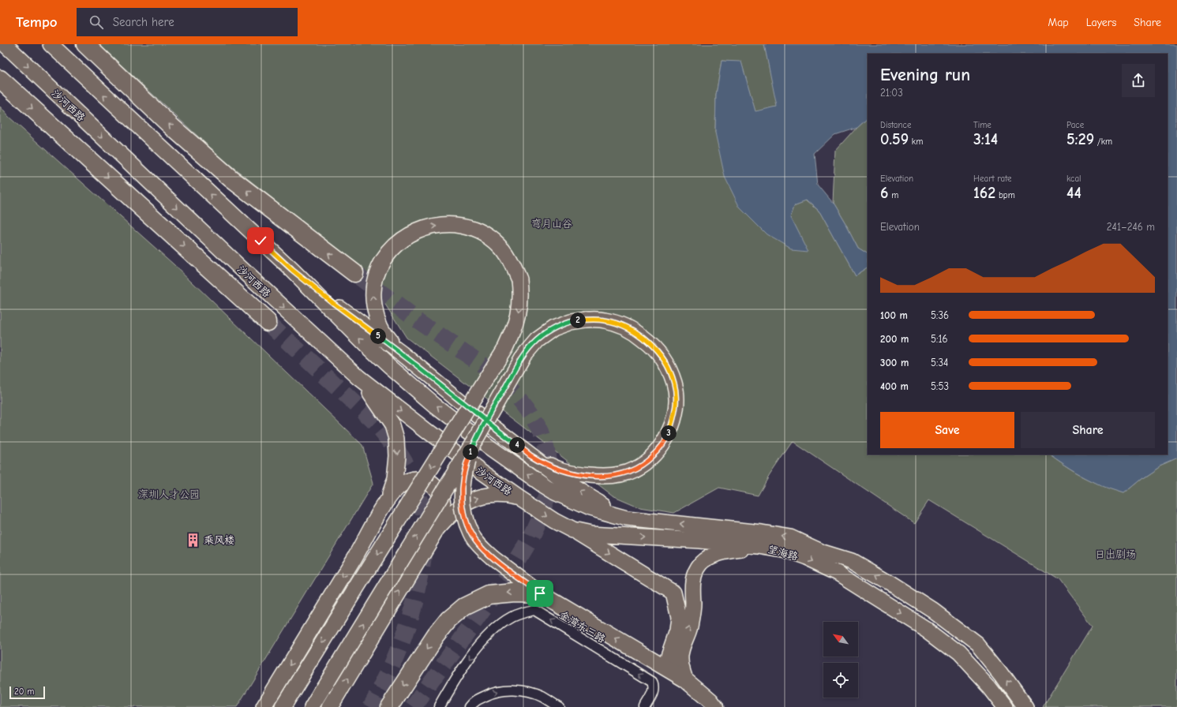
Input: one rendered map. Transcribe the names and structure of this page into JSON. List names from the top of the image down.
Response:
{
  "streets": {
    "main road": ["沙河西路", "望海路"],
    "street": ["金湾东三路"]
  },
  "crossings": [
    ["沙河西路", "望海路"]
  ],
  "parks": ["弯月山谷", "深圳人才公园", "日出剧场"],
  "places": {
    "building": ["乘风楼"]
  },
  "scale_bar": "20 m",
  "north": "top left",
  "page": {
    "header": "Tempo",
    "search": "Search here",
    "nav": ["Map", "Layers", "Share"],
    "heading": ["Evening run", "21:03"],
    "stats": [
      ["Distance", "0.59 km"],
      ["Time", "3:14"],
      ["Pace", "5:29 /km"],
      ["Elevation", "6 m"],
      ["Heart rate", "162 bpm"],
      ["kcal", "44"]
    ],
    "chart": ["Elevation", "241–246 m"],
    "list": [
      {
        "name": "100 m",
        "note": "5:36"
      },
      {
        "name": "200 m",
        "note": "5:16"
      },
      {
        "name": "300 m",
        "note": "5:34"
      },
      {
        "name": "400 m",
        "note": "5:53"
      }
    ],
    "pins": [
      "2",
      "5",
      "3",
      "4",
      "1"
    ],
    "buttons": ["Save", "Share"],
    "scale": "20 m"
  }
}
